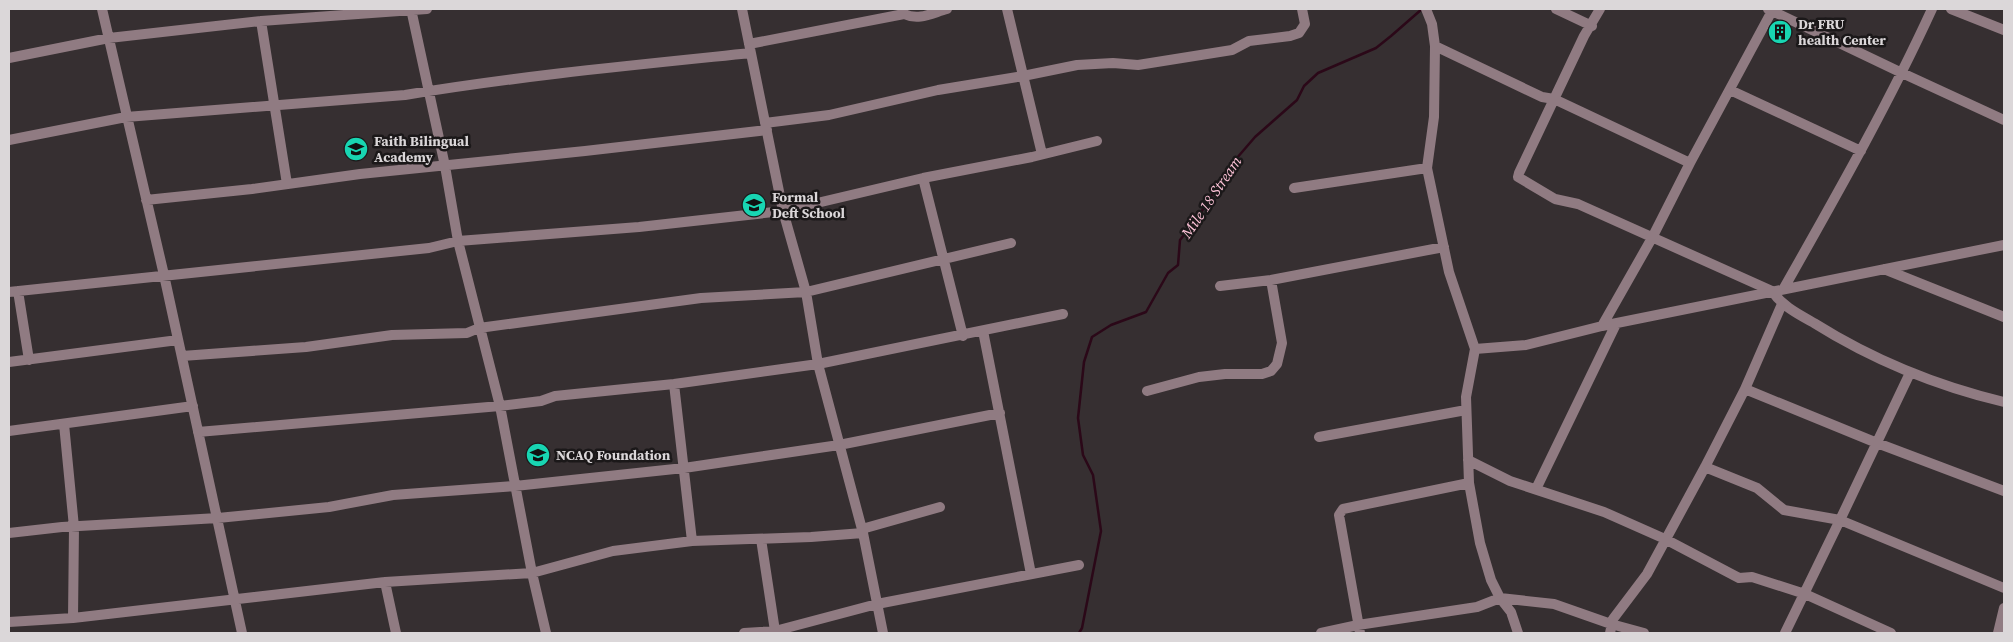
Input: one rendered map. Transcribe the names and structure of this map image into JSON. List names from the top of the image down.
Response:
{
  "water": ["Mile 18 Stream"],
  "places": {
    "building": ["Dr FRU health Center"],
    "school or university": ["Faith Bilingual Academy", "Formal Deft School", "NCAQ Foundation"]
  }
}
